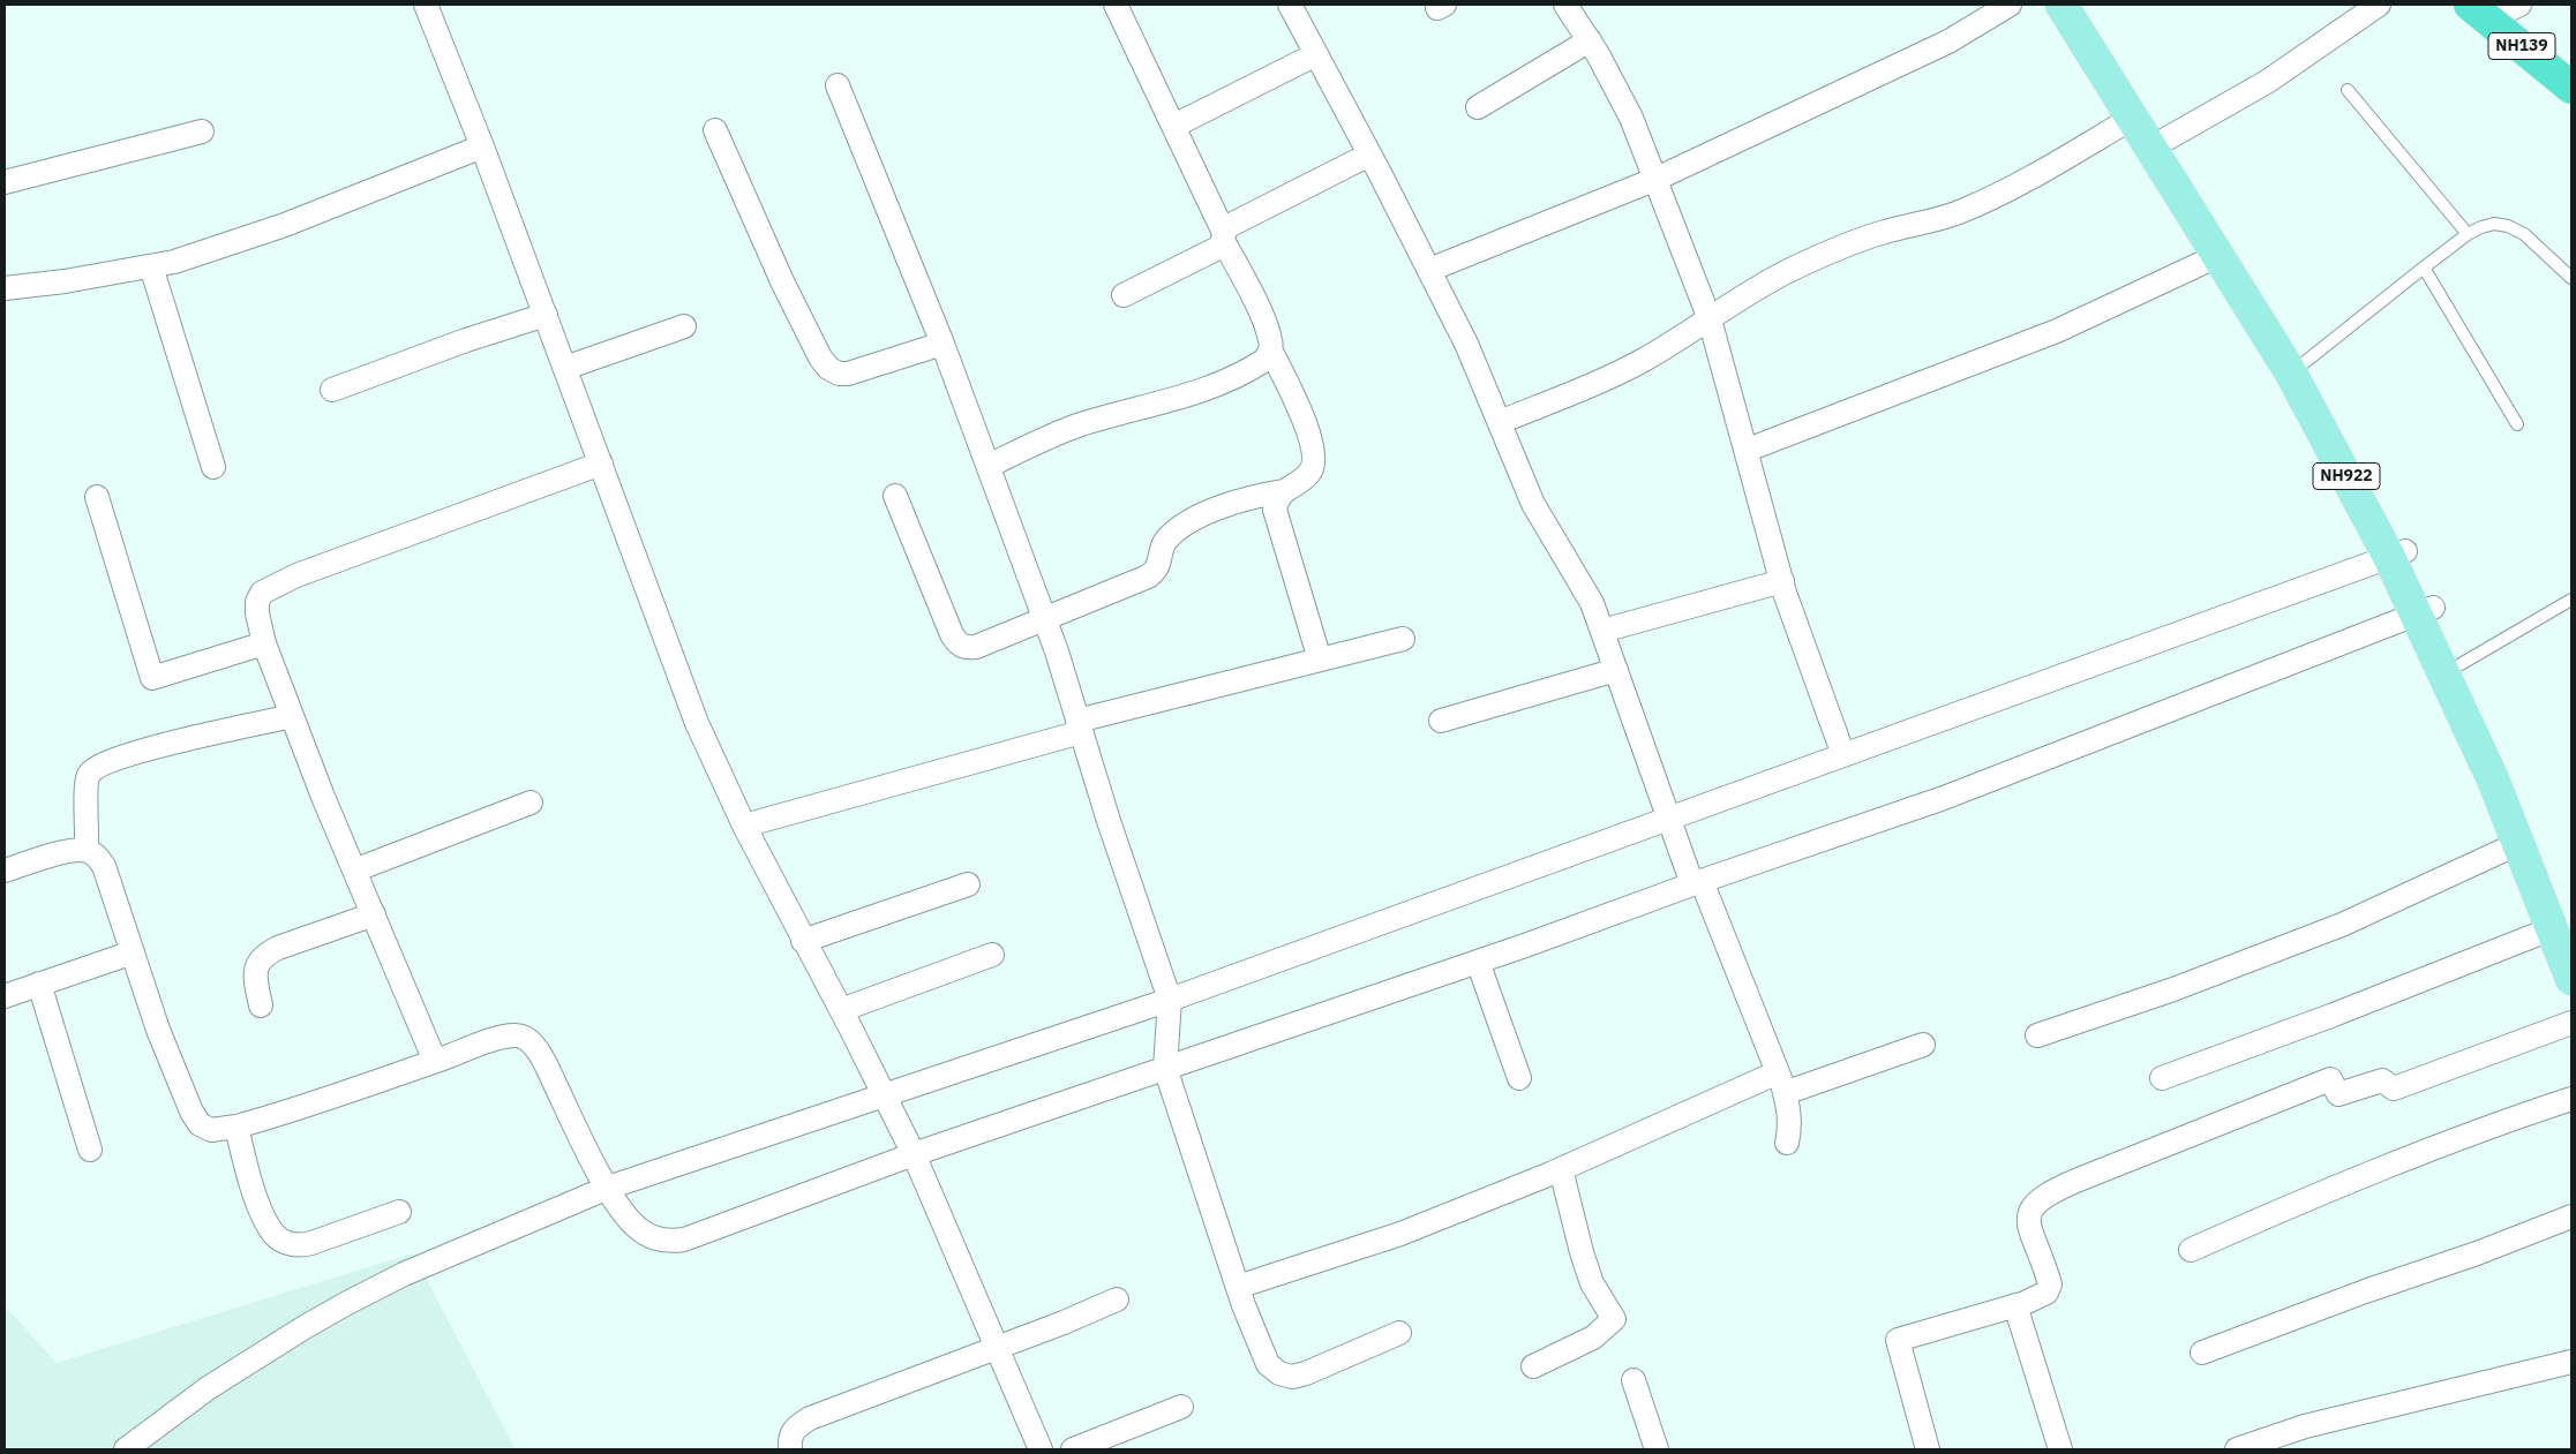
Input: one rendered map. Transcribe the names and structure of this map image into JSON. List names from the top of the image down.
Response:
{
  "streets": {
    "highway": ["NH139"],
    "main road": ["NH922"]
  }
}
